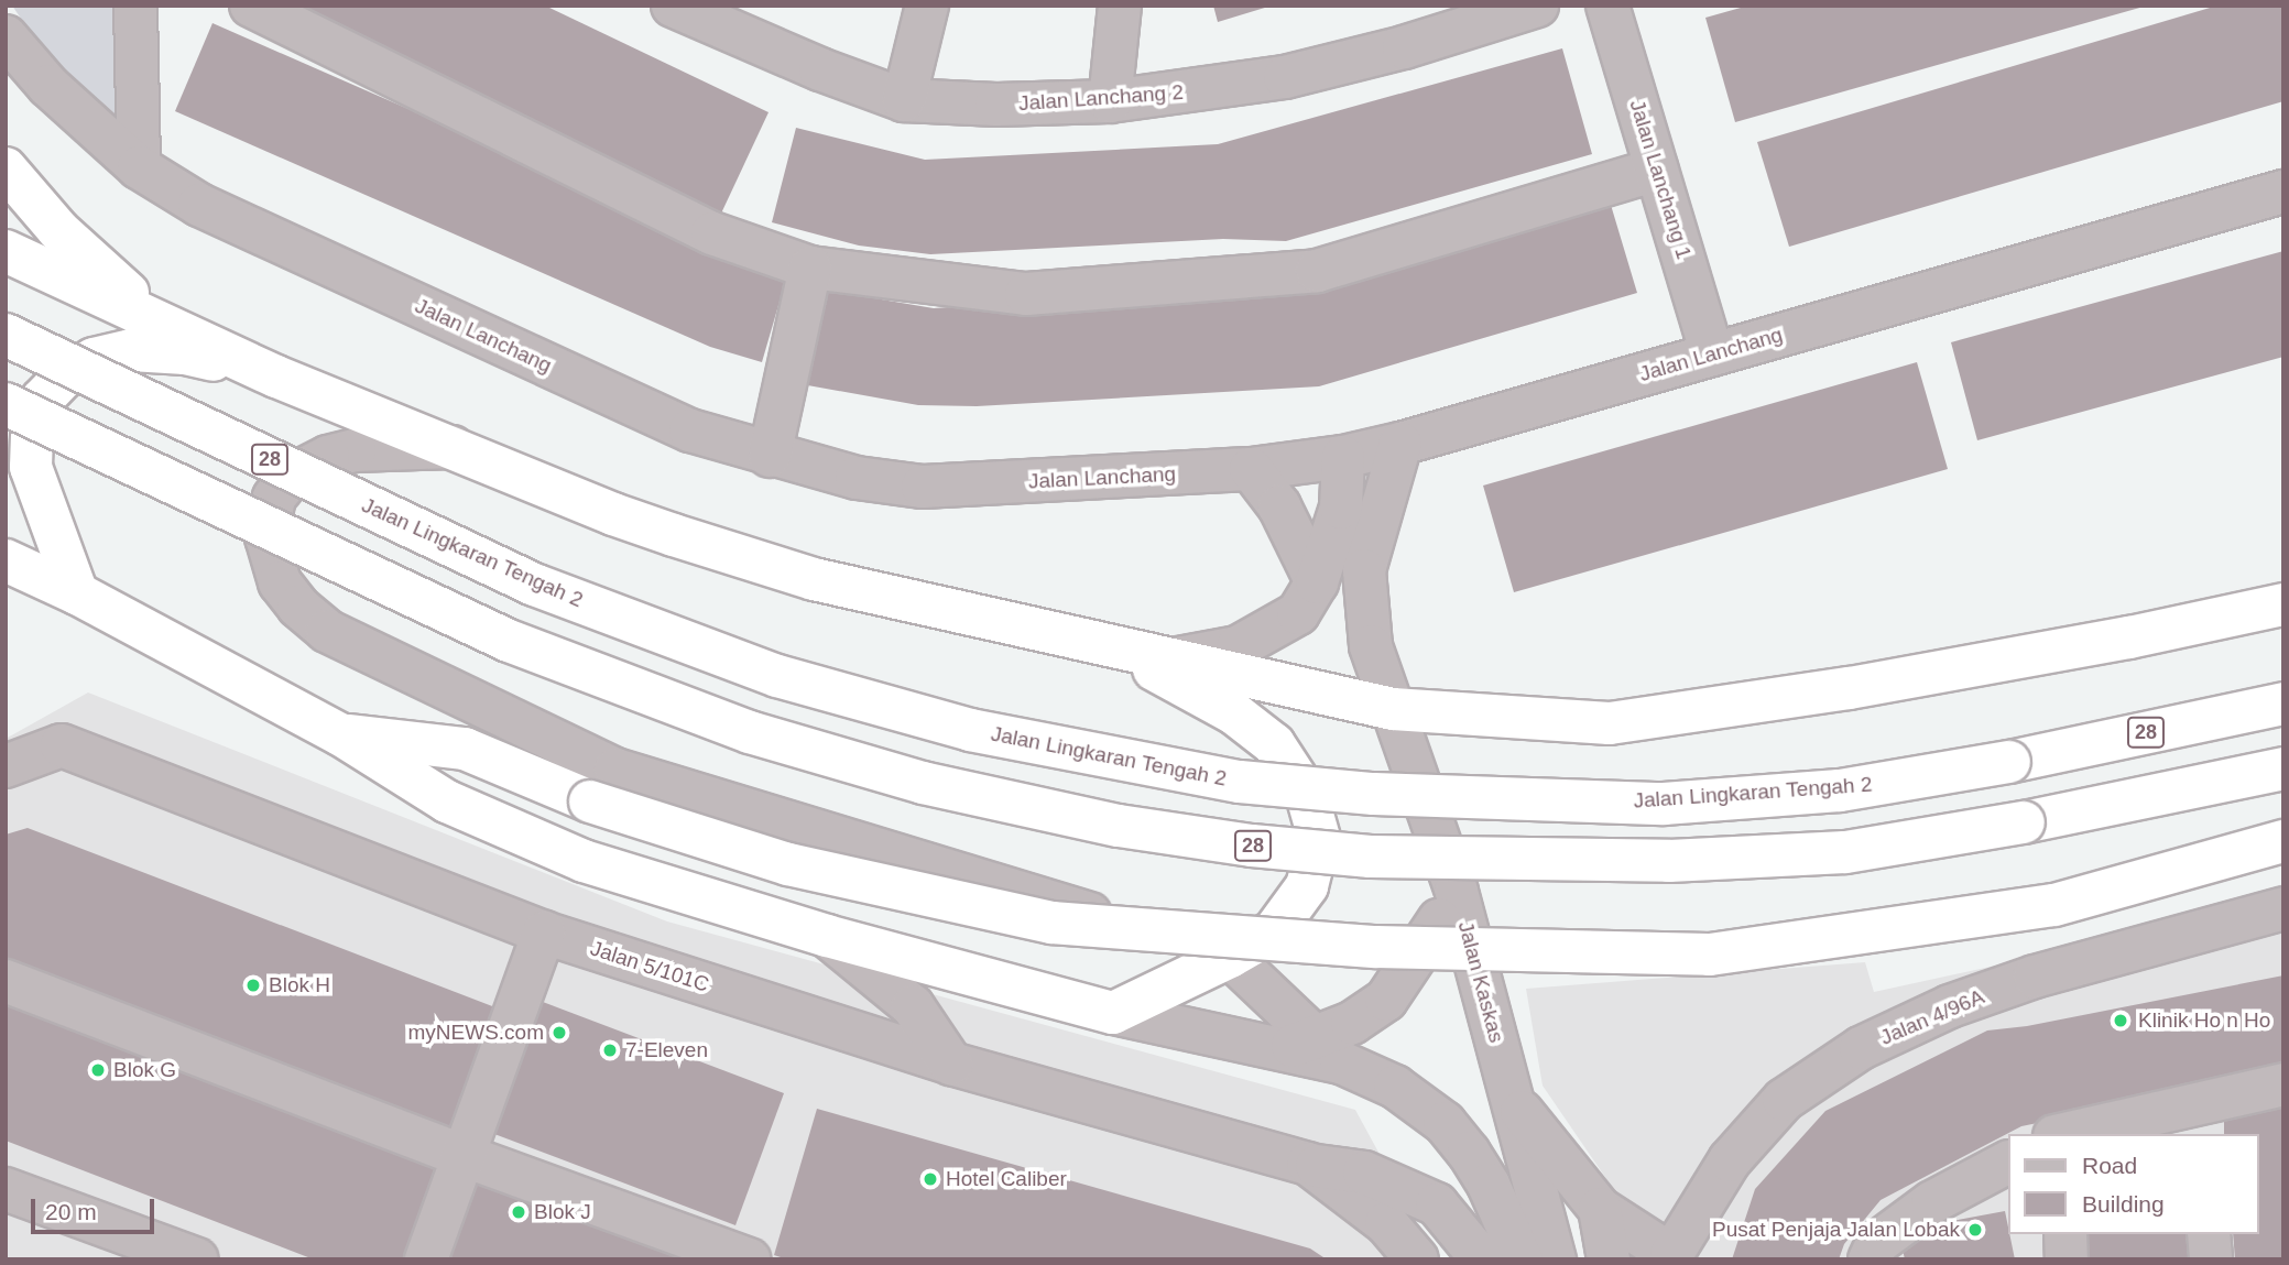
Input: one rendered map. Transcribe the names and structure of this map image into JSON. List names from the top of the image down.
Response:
{
  "streets": {
    "highway": ["28", "Jalan Lingkaran Tengah 2"],
    "street": [
      "Jalan Lanchang 2",
      "Jalan Lanchang 1",
      "Jalan Lanchang",
      "Jalan 5/101C",
      "Jalan Kaskas",
      "Jalan 4/96A"
    ]
  },
  "crossings": [
    ["Jalan Lanchang 1", "Jalan Lanchang"],
    ["Jalan Lanchang", "Jalan Kaskas"]
  ],
  "places": [
    "Blok H",
    "Klinik Ho n Ho",
    "myNEWS.com",
    "7-Eleven",
    "Blok G",
    "Hotel Caliber",
    "Blok J",
    "Pusat Penjaja Jalan Lobak"
  ],
  "legend": ["Road", "Building"],
  "scale_bar": "20 m"
}
